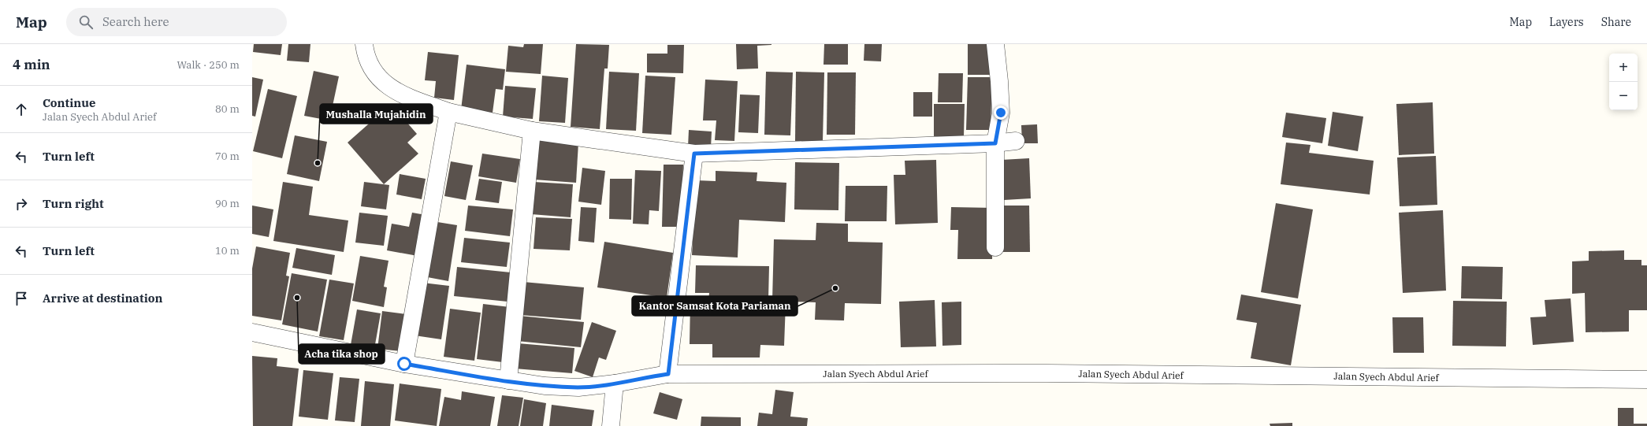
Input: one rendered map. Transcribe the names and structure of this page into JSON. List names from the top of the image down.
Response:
{
  "streets": {
    "street": ["Jalan Syech Abdul Arief"]
  },
  "places": ["Mushalla Mujahidin", "Kantor Samsat Kota Pariaman", "Acha tika shop"],
  "page": {
    "header": "Map",
    "search": "Search here",
    "nav": ["Map", "Layers", "Share"],
    "heading": ["4 min", "Walk · 250 m"],
    "map_buttons": ["+", "−"],
    "list": [
      ["Continue", "Jalan Syech Abdul Arief", "80 m"],
      ["Turn left", "70 m"],
      ["Turn right", "90 m"],
      ["Turn left", "10 m"],
      "Arrive at destination"
    ]
  }
}
